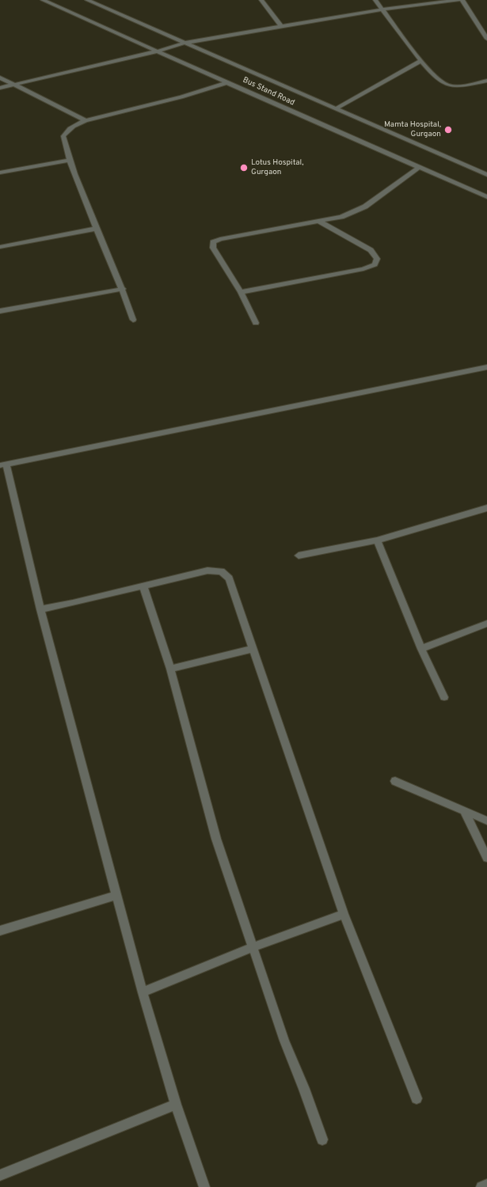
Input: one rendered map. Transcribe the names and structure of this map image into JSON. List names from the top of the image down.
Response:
{
  "streets": {
    "street": ["Bus Stand Road"]
  },
  "places": ["Mamta Hospital, Gurgaon", "Lotus Hospital, Gurgaon"]
}
